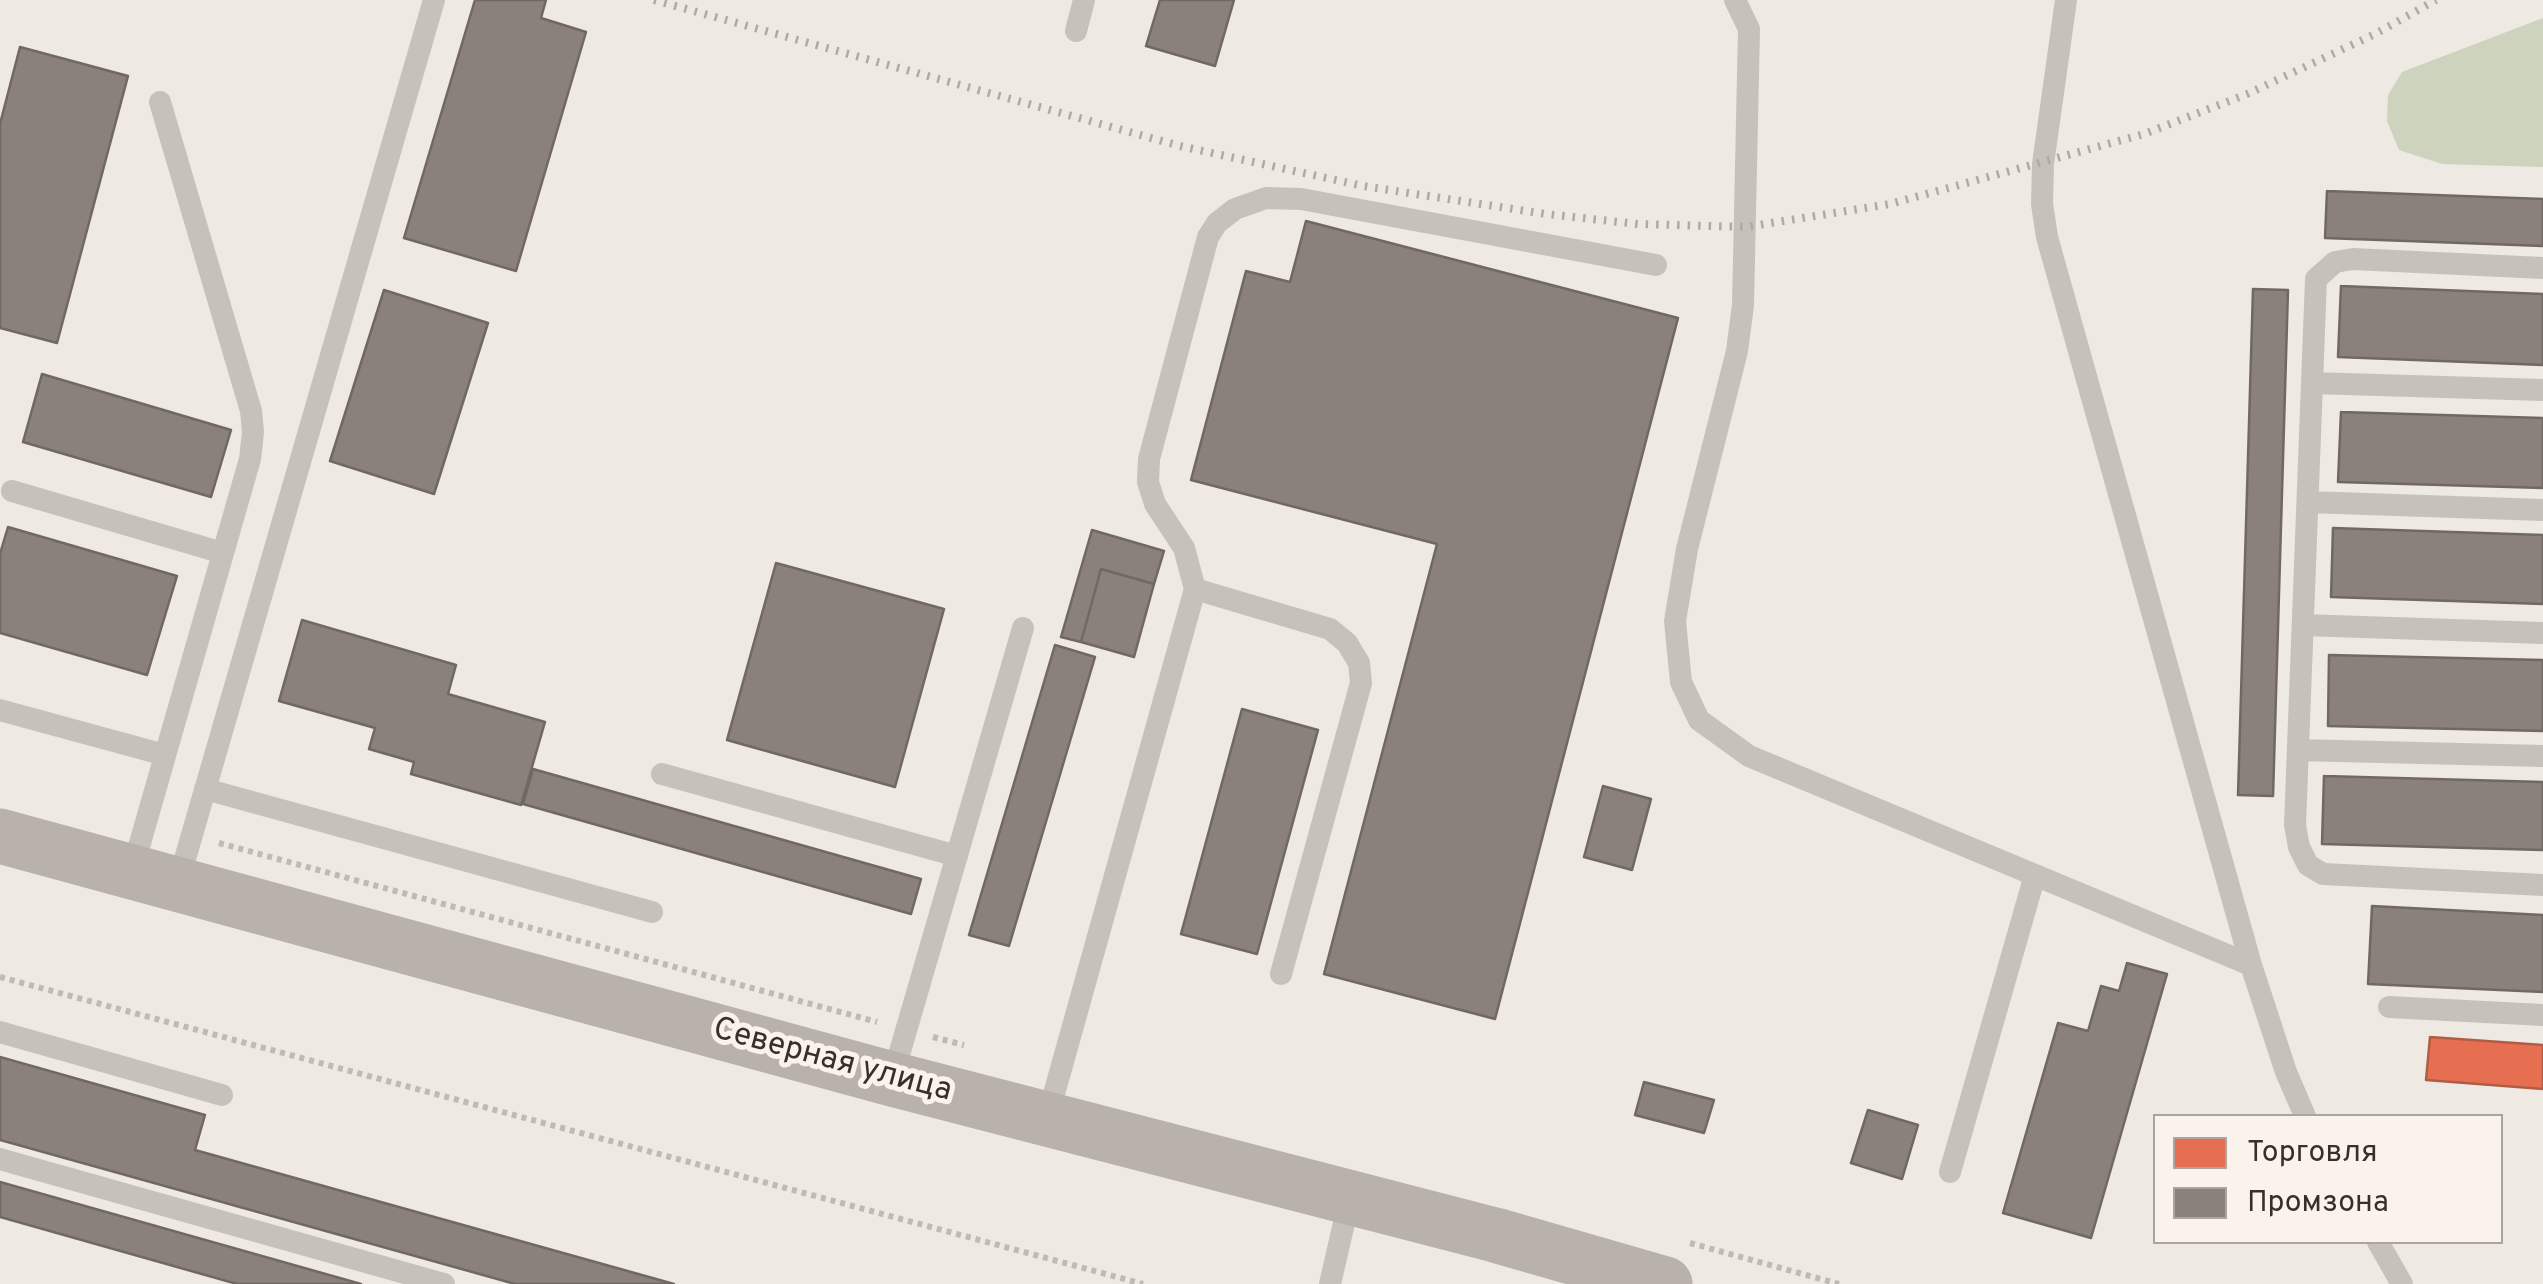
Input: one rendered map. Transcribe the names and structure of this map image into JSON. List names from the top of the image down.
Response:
{
  "streets": {
    "main road": ["Северная улица"]
  },
  "legend": ["Торговля", "Промзона"]
}
